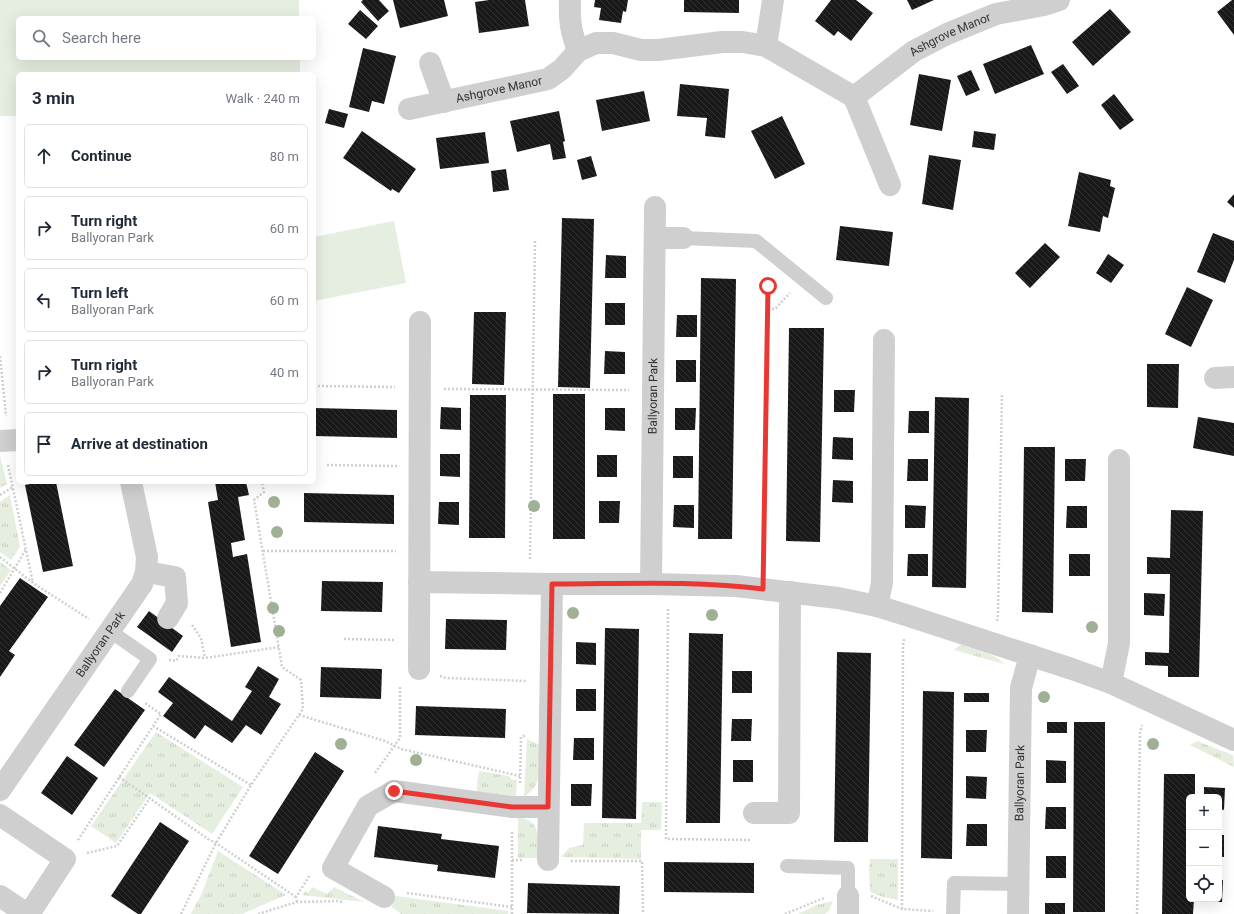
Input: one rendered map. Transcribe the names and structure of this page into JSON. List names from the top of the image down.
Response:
{
  "streets": {
    "street": ["Ashgrove Manor", "Ballyoran Park"]
  },
  "page": {
    "search": "Search here",
    "heading": ["3 min", "Walk · 240 m"],
    "list": [
      ["Continue", "80 m"],
      ["Turn right", "Ballyoran Park", "60 m"],
      ["Turn left", "Ballyoran Park", "60 m"],
      ["Turn right", "Ballyoran Park", "40 m"],
      "Arrive at destination"
    ],
    "map_buttons": ["+", "−"]
  }
}
